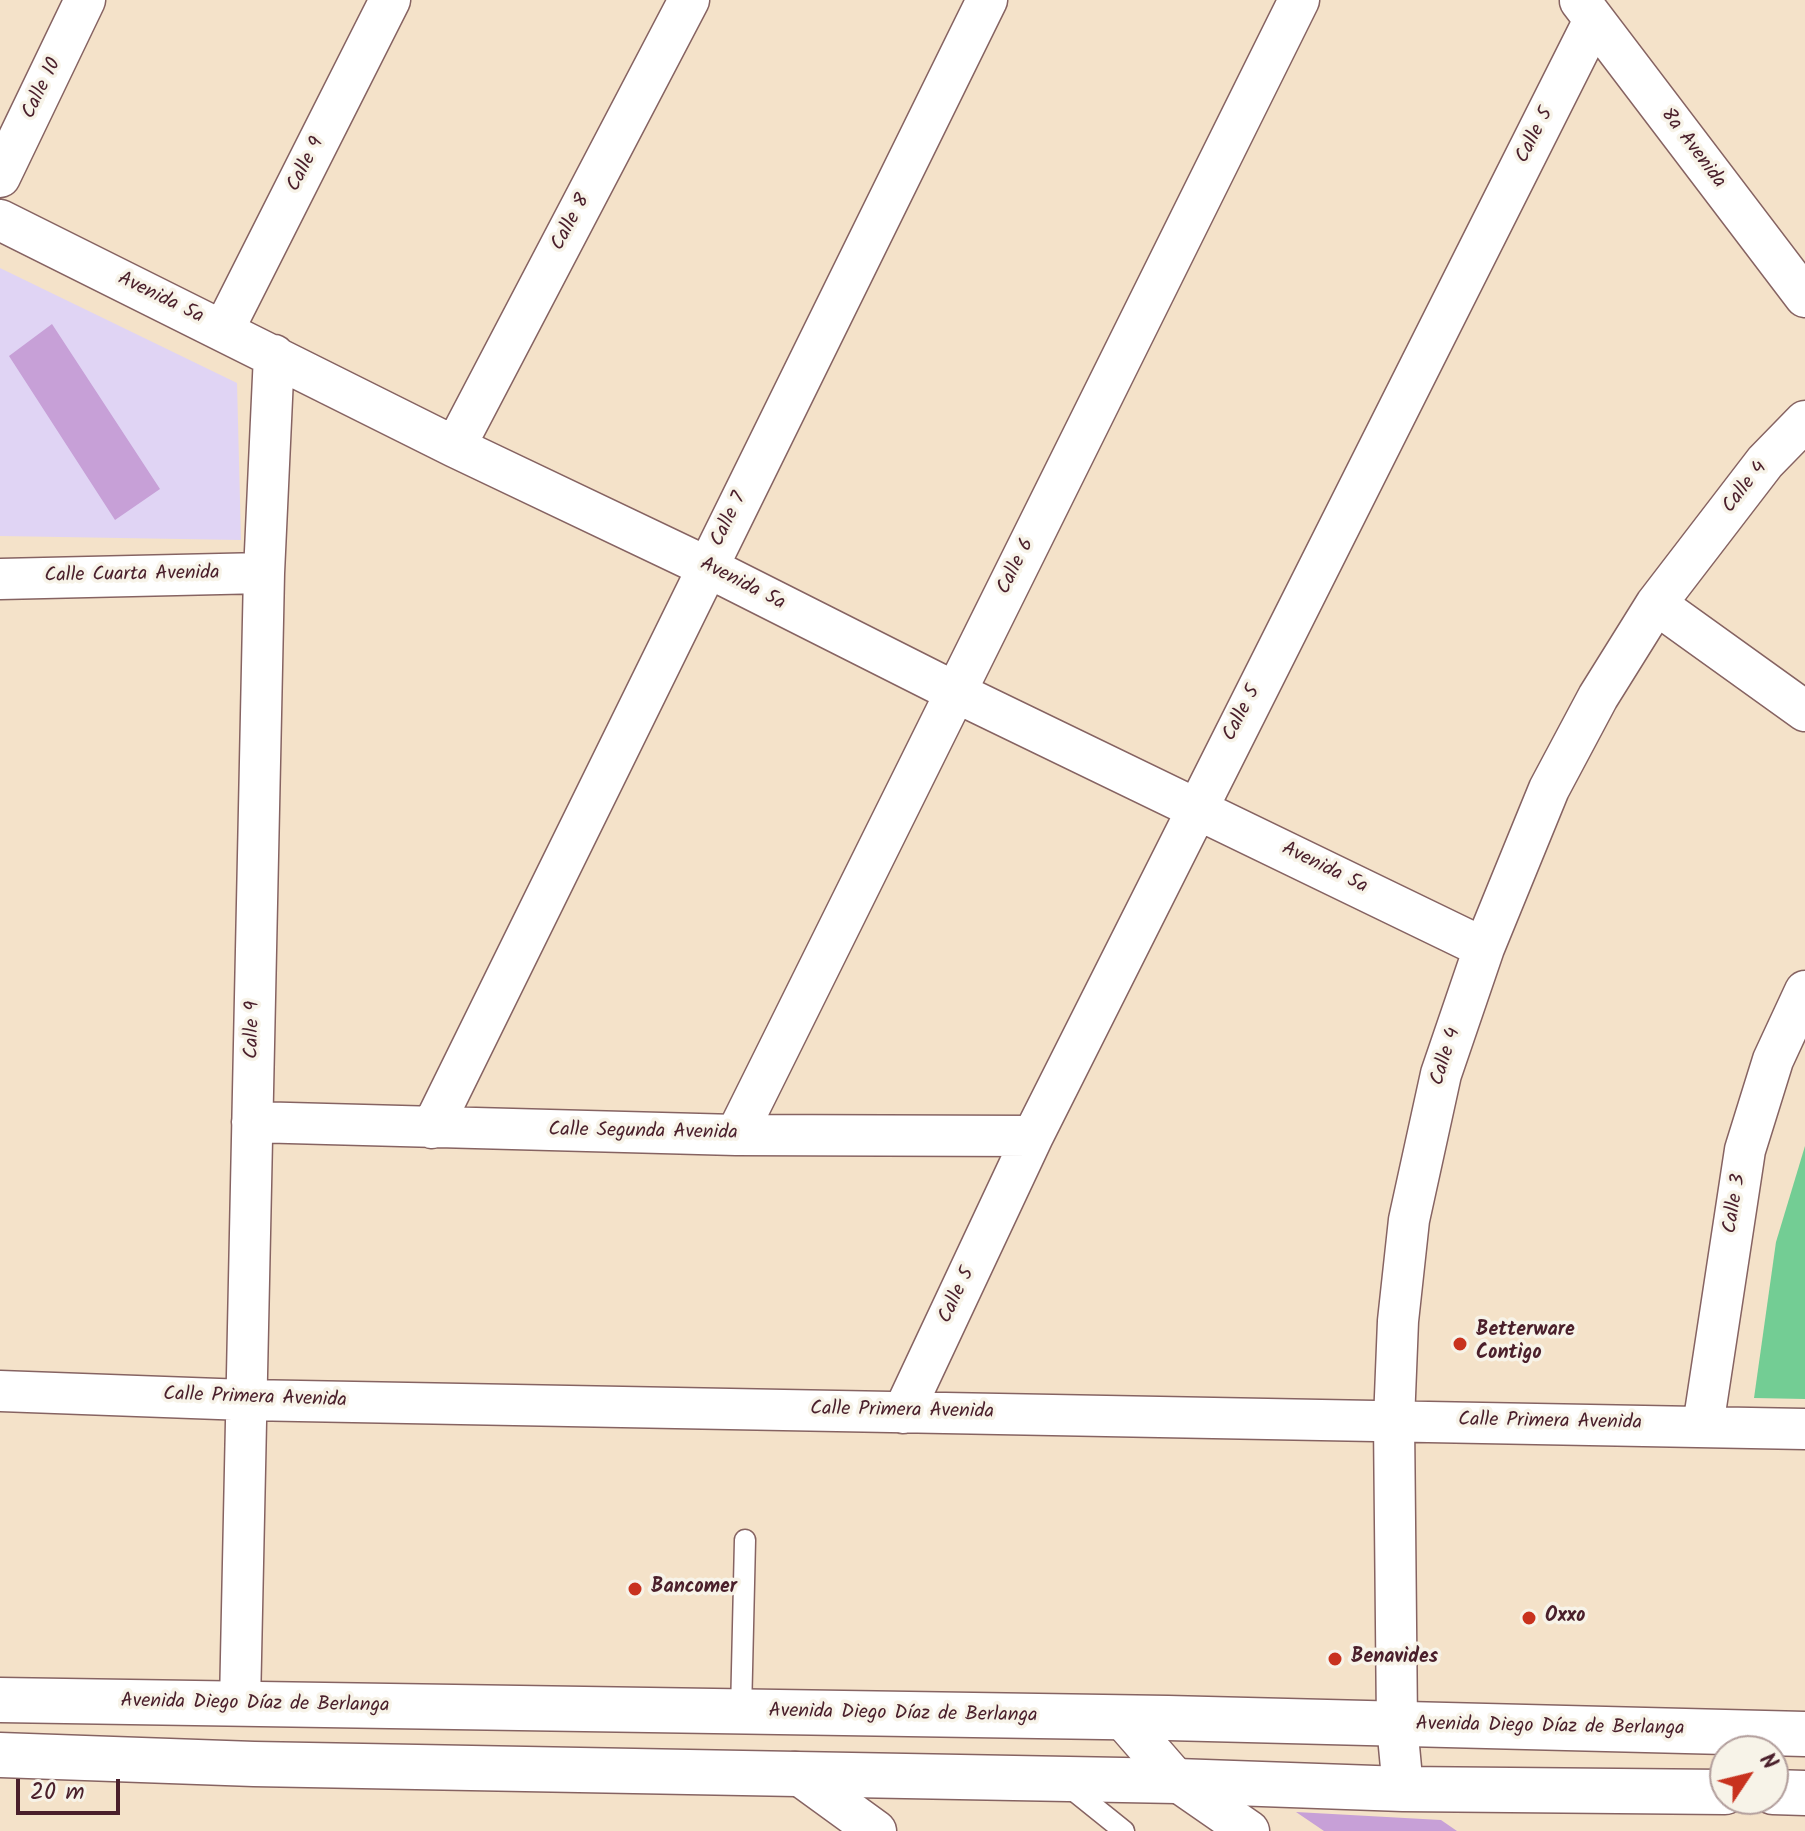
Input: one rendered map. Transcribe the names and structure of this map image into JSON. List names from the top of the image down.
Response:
{
  "streets": {
    "main road": ["Avenida Diego Díaz de Berlanga"],
    "street": [
      "Calle 10",
      "Calle 5",
      "8a Avenida",
      "Calle 9",
      "Calle 8",
      "Avenida 5a",
      "Calle 4",
      "Calle 7",
      "Calle 6",
      "Calle Cuarta Avenida",
      "Calle Segunda Avenida",
      "Calle 3",
      "Calle Primera Avenida"
    ]
  },
  "crossings": [
    ["Calle 5", "8a Avenida"],
    ["Calle 5", "Avenida 5a"],
    ["Calle 5", "Calle Segunda Avenida"],
    ["Calle 5", "Calle Primera Avenida"],
    ["Calle 9", "Avenida 5a"],
    ["Calle 9", "Calle Cuarta Avenida"],
    ["Calle 9", "Calle Segunda Avenida"],
    ["Calle 9", "Calle Primera Avenida"],
    ["Calle 9", "Avenida Diego Díaz de Berlanga"],
    ["Calle 8", "Avenida 5a"],
    ["Avenida 5a", "Calle 4"],
    ["Avenida 5a", "Calle 7"],
    ["Avenida 5a", "Calle 6"],
    ["Calle 4", "Calle Primera Avenida"],
    ["Calle 4", "Avenida Diego Díaz de Berlanga"],
    ["Calle 7", "Calle Segunda Avenida"],
    ["Calle 6", "Calle Segunda Avenida"],
    ["Calle 3", "Calle Primera Avenida"]
  ],
  "places": [
    "Betterware Contigo",
    "Bancomer",
    "Oxxo",
    "Benavides"
  ],
  "scale_bar": "20 m",
  "north": "top right"
}
